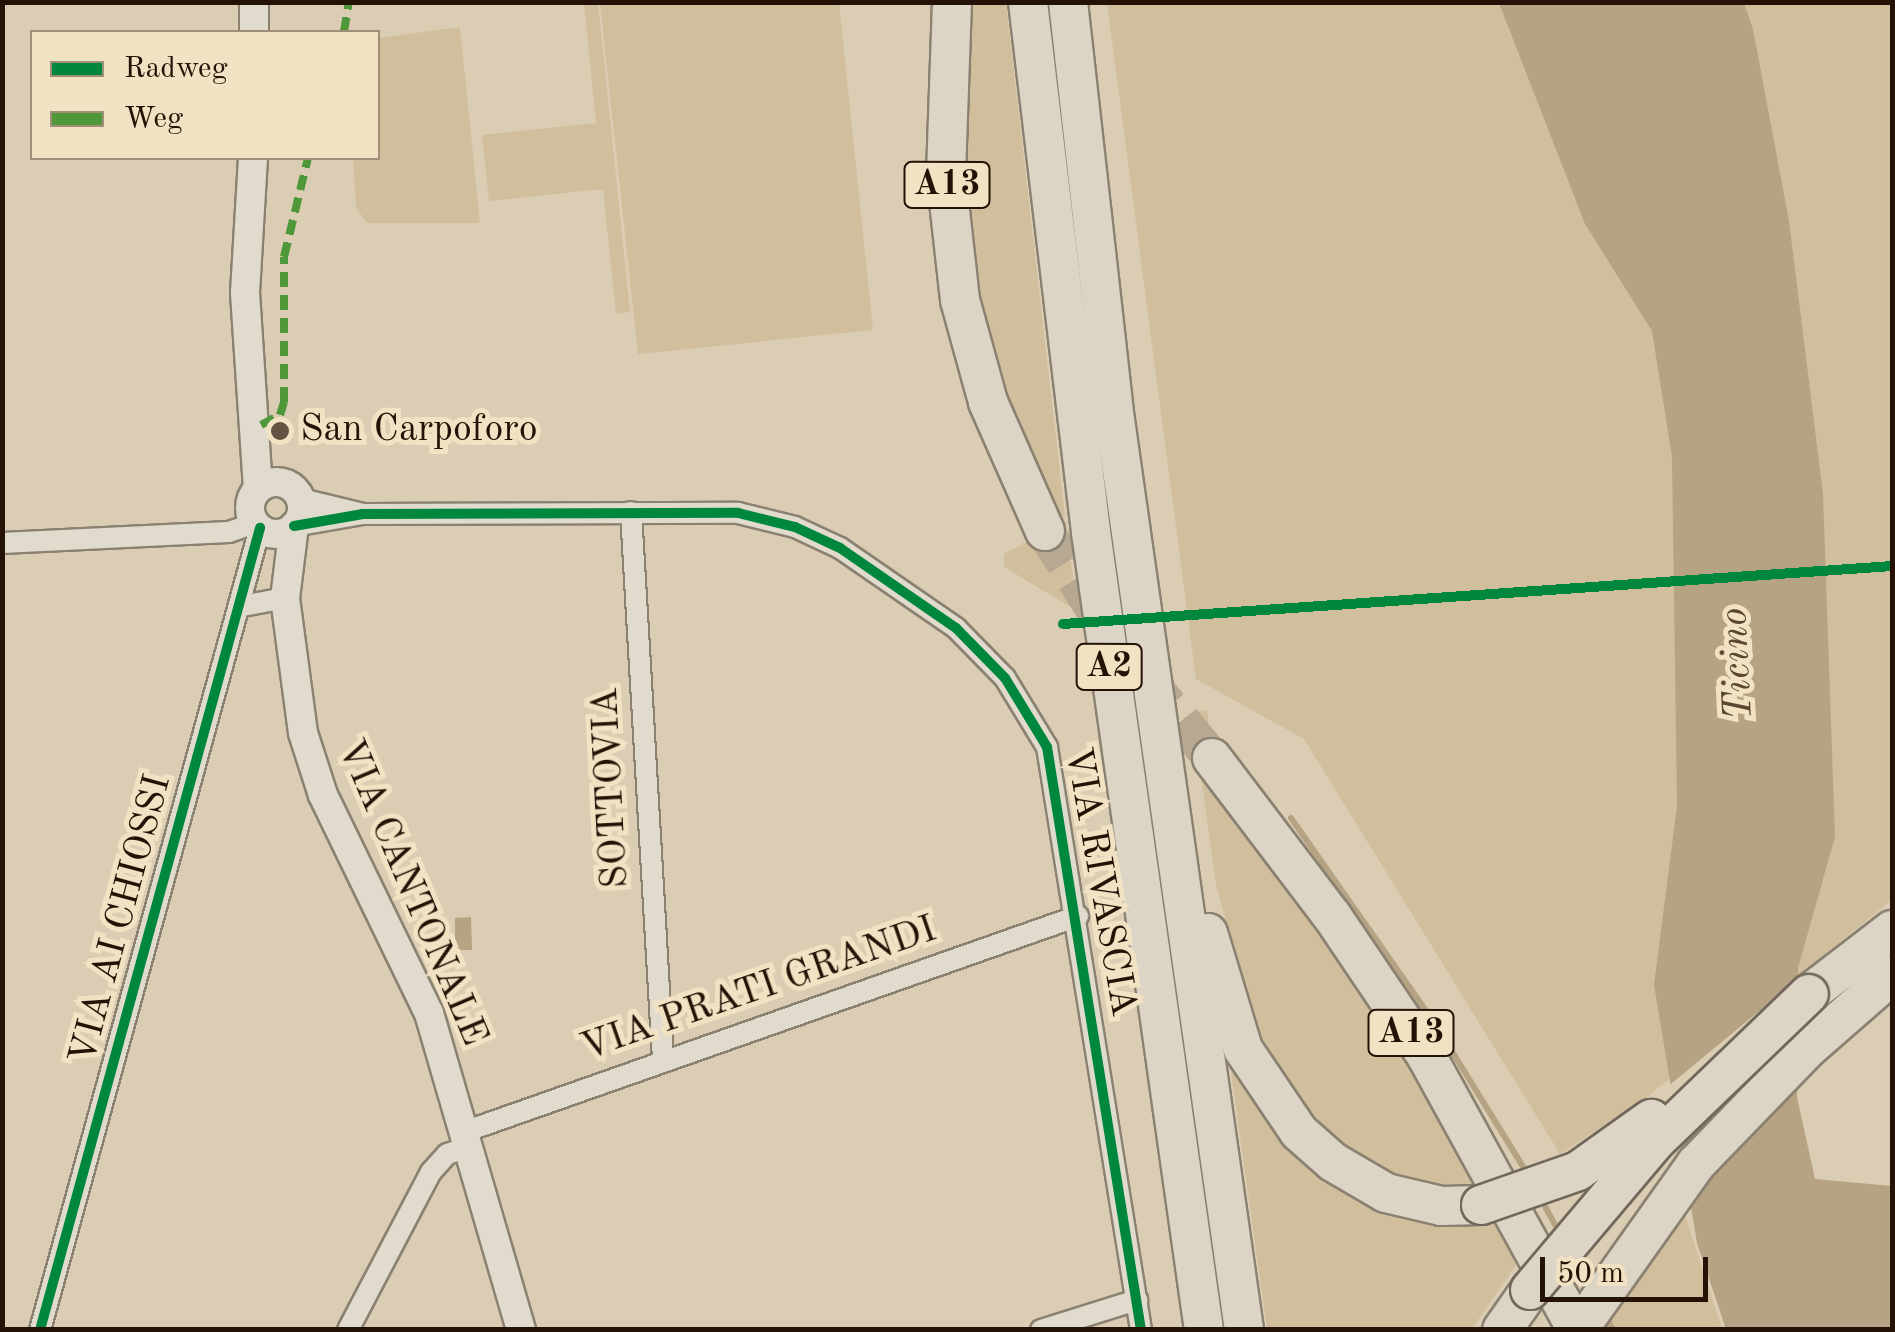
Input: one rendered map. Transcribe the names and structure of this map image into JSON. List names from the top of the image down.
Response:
{
  "streets": {
    "highway": ["A13", "A2"],
    "main road": ["VIA CANTONALE"],
    "street": [
      "SOTTOVIA",
      "VIA RIVASCIA",
      "VIA AI CHIOSSI",
      "VIA PRATI GRANDI"
    ]
  },
  "crossings": [
    ["SOTTOVIA", "VIA RIVASCIA"],
    ["SOTTOVIA", "VIA PRATI GRANDI"],
    ["VIA RIVASCIA", "VIA CANTONALE"],
    ["VIA RIVASCIA", "VIA PRATI GRANDI"],
    ["VIA CANTONALE", "VIA AI CHIOSSI"],
    ["VIA CANTONALE", "VIA PRATI GRANDI"]
  ],
  "water": ["Ticino"],
  "places": ["San Carpoforo"],
  "legend": ["Radweg", "Weg"],
  "scale_bar": "50 m"
}
